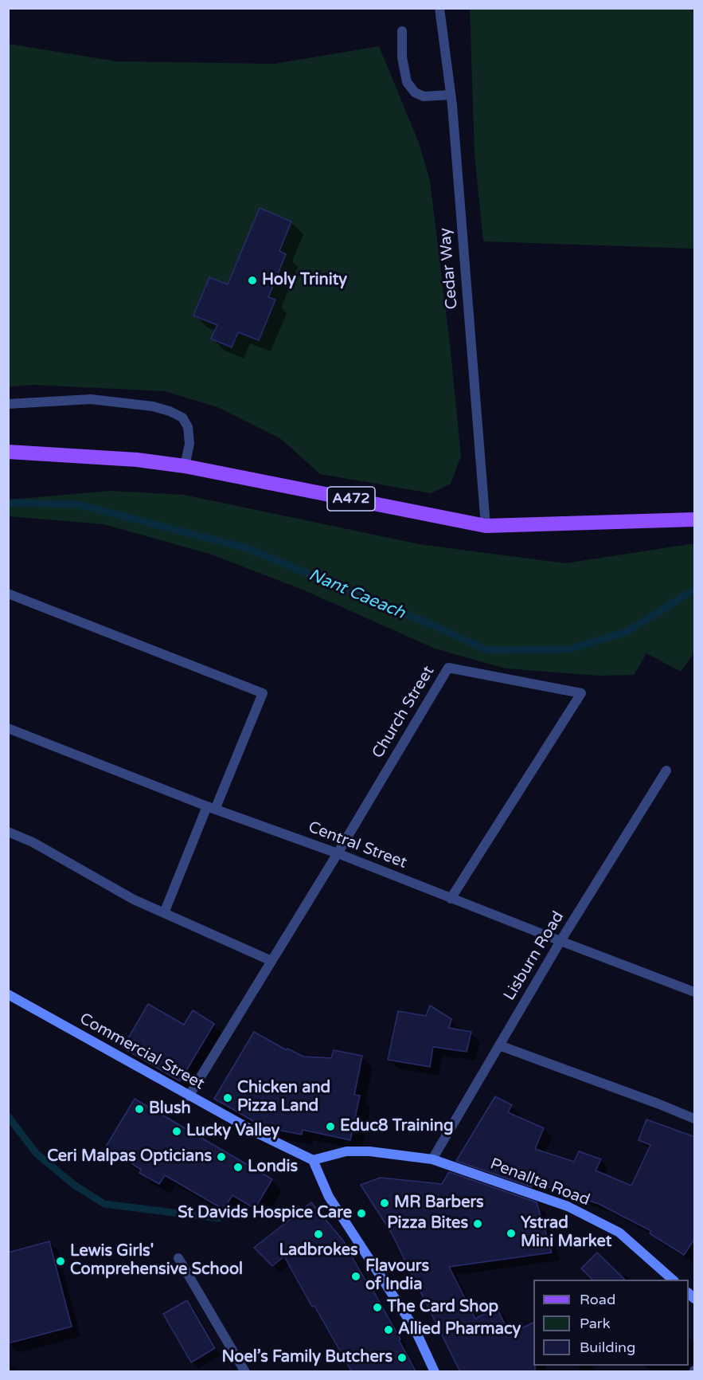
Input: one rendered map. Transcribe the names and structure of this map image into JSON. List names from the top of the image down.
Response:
{
  "streets": {
    "main road": ["A472"],
    "street": [
      "Cedar Way",
      "Church Street",
      "Central Street",
      "Lisburn Road",
      "Commercial Street",
      "Penallta Road"
    ]
  },
  "crossings": [
    ["Cedar Way", "A472"],
    ["Church Street", "Central Street"],
    ["Church Street", "Commercial Street"],
    ["Central Street", "Lisburn Road"],
    ["Lisburn Road", "Penallta Road"],
    ["Commercial Street", "Penallta Road"]
  ],
  "water": ["Nant Caeach"],
  "places": [
    "Holy Trinity",
    "Chicken and Pizza Land",
    "Blush",
    "Educ8 Training",
    "Lucky Valley",
    "Ceri Malpas Opticians",
    "Londis",
    "MR Barbers",
    "St Davids Hospice Care",
    "Pizza Bites",
    "Ystrad Mini Market",
    "Ladbrokes",
    "Lewis Girls' Comprehensive School",
    "Flavours of India",
    "The Card Shop",
    "Allied Pharmacy",
    "Noel’s Family Butchers"
  ],
  "legend": ["Road", "Park", "Building"]
}
